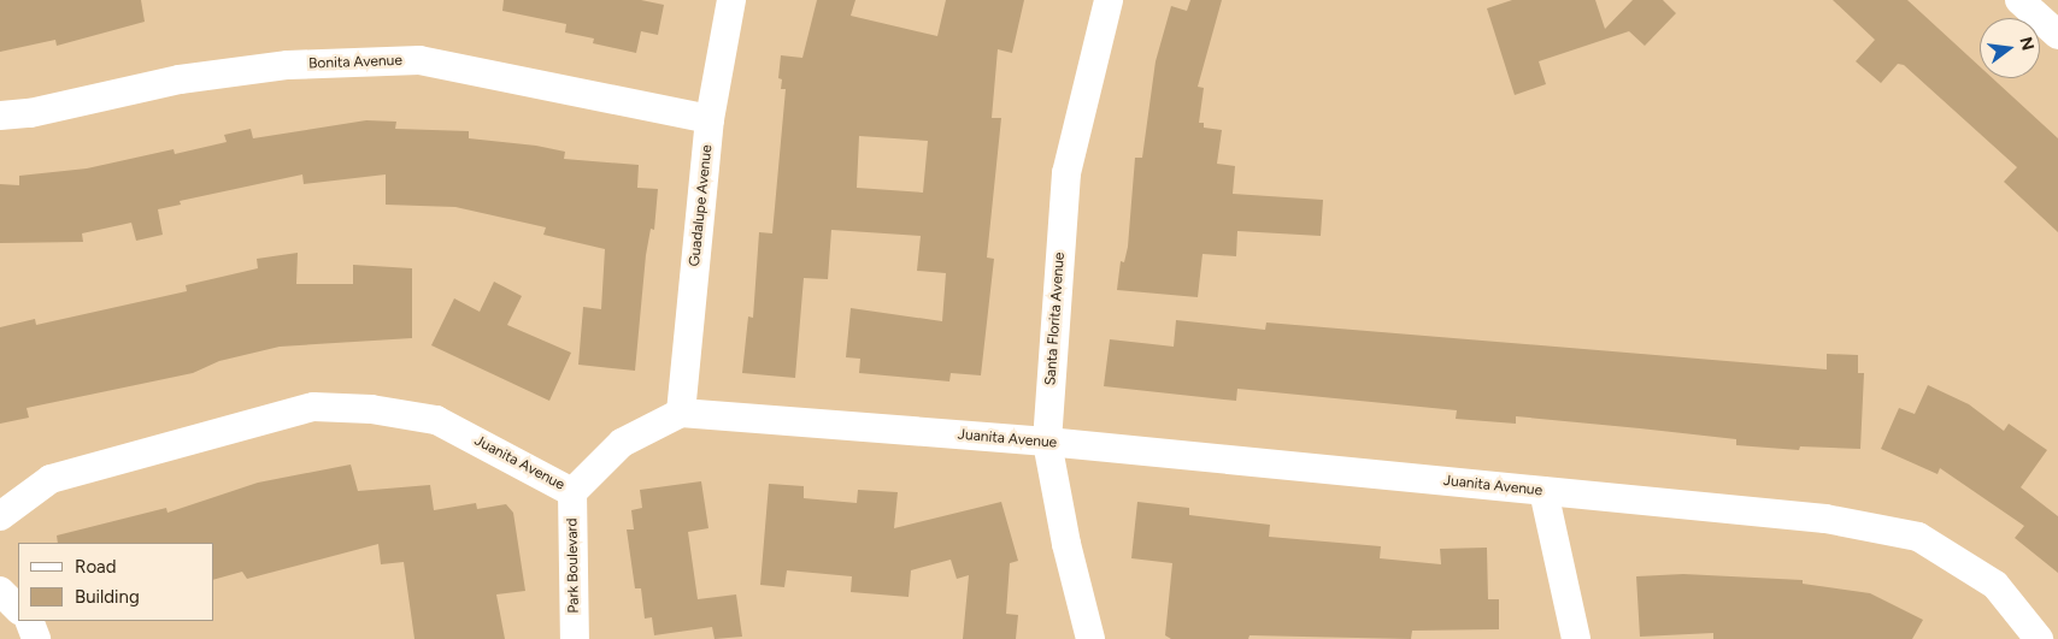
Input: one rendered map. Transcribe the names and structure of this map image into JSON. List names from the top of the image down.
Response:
{
  "streets": {
    "street": [
      "Bonita Avenue",
      "Guadalupe Avenue",
      "Santa Florita Avenue",
      "Juanita Avenue",
      "Park Boulevard"
    ]
  },
  "crossings": [
    ["Bonita Avenue", "Guadalupe Avenue"],
    ["Guadalupe Avenue", "Juanita Avenue"],
    ["Santa Florita Avenue", "Juanita Avenue"],
    ["Juanita Avenue", "Park Boulevard"]
  ],
  "legend": ["Road", "Building"],
  "north": "right"
}
